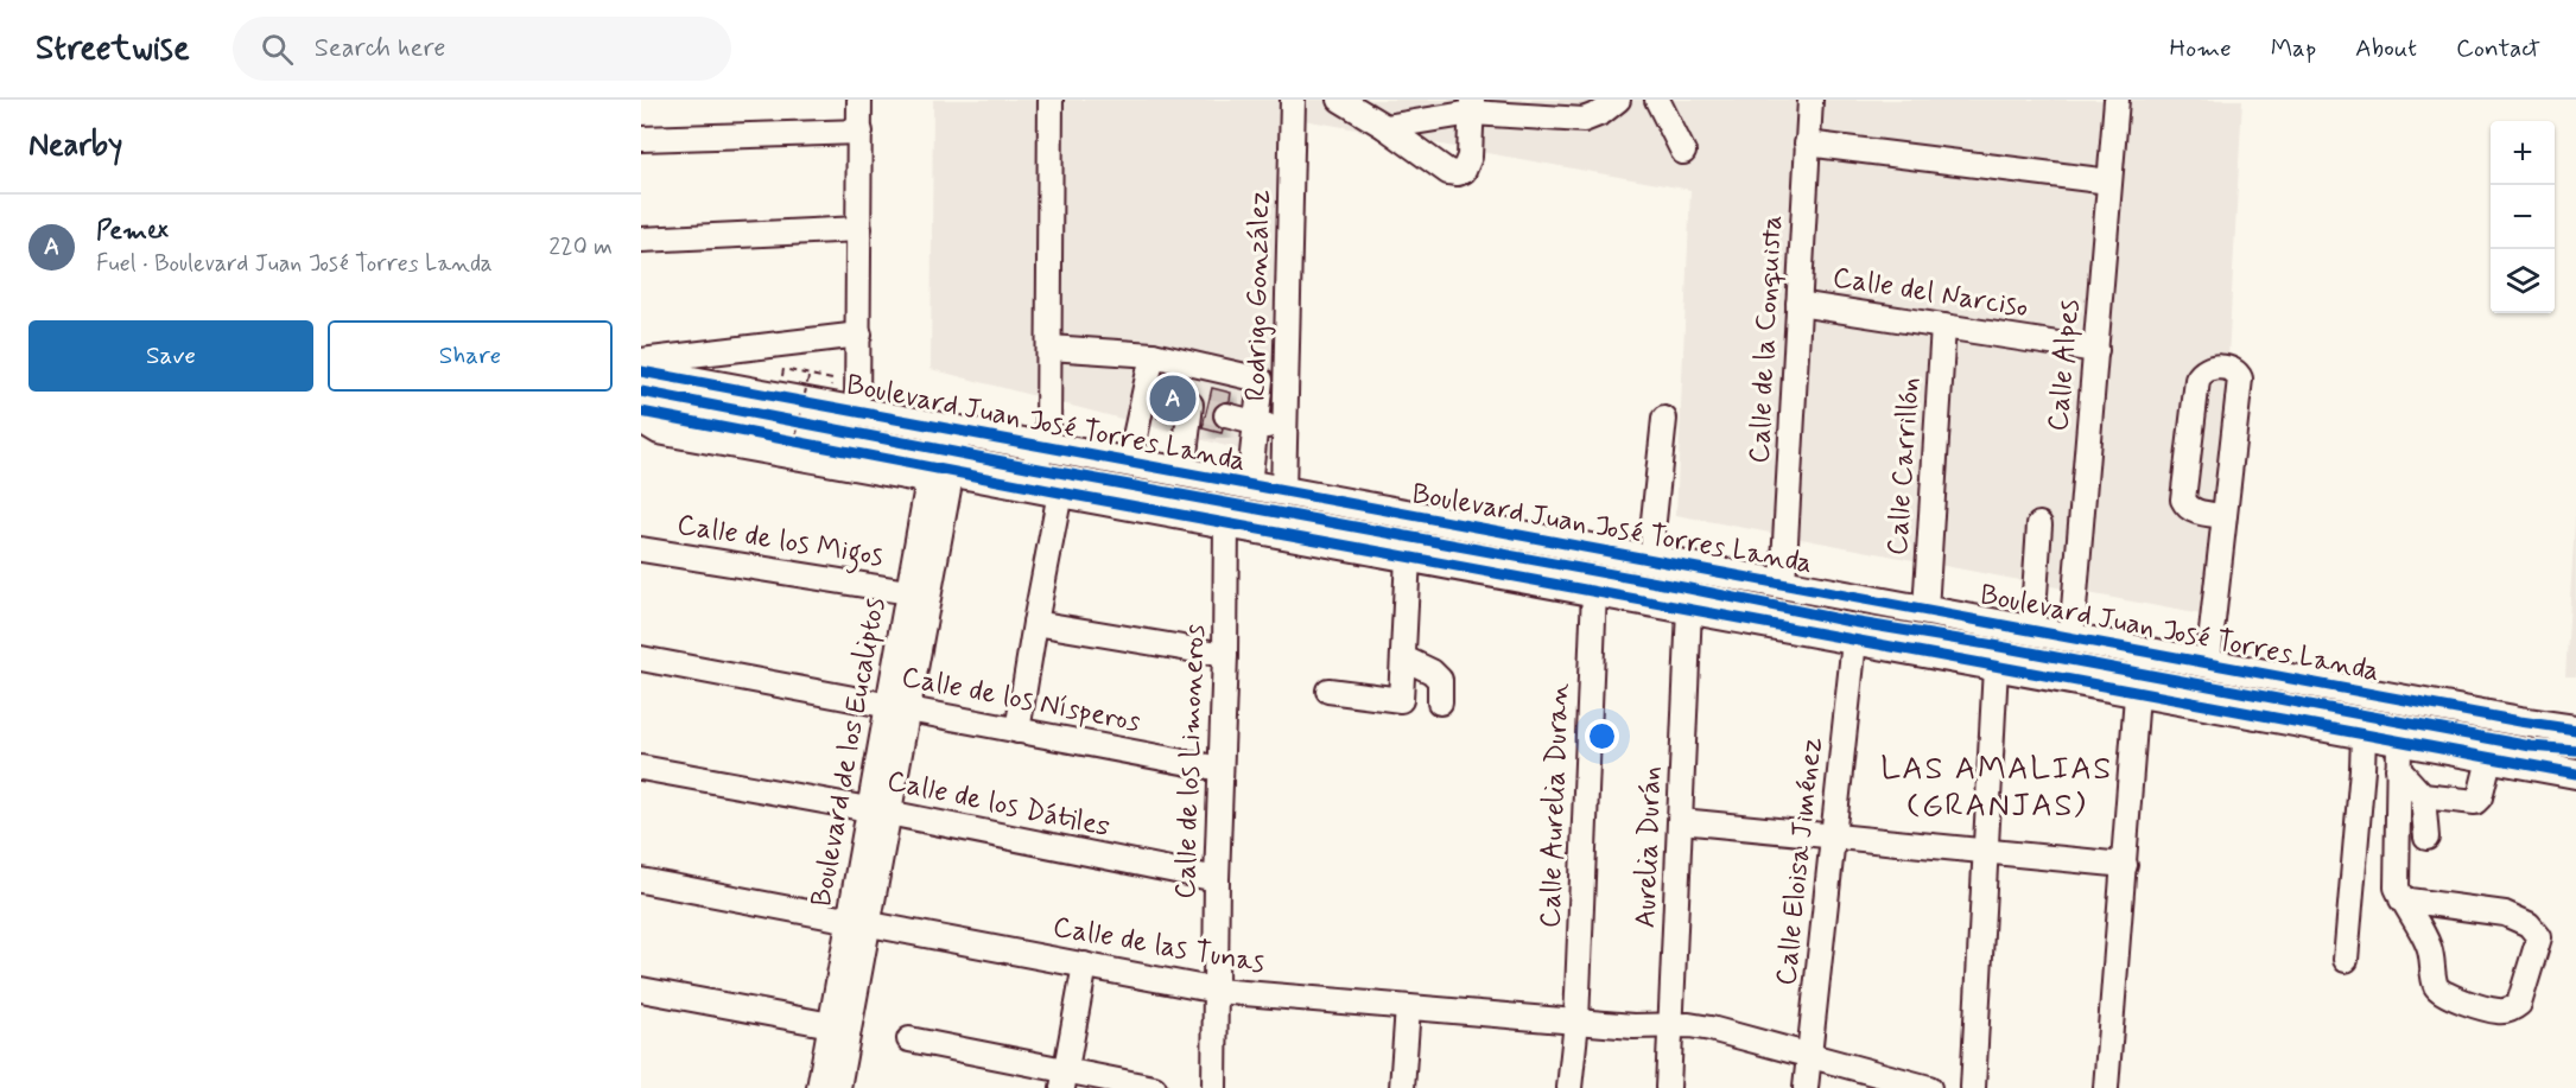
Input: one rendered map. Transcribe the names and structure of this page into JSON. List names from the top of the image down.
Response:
{
  "streets": {
    "main road": ["Boulevard Juan José Torres Landa"],
    "street": [
      "Calle del Narciso",
      "Rodrigo González",
      "Calle de la Conquista",
      "Calle Alpes",
      "Calle Carrillón",
      "Calle de los Migos",
      "Calle de los Nísperos",
      "Boulevard de los Eucaliptos",
      "Calle de los Limoneros",
      "Calle de los Dátiles",
      "Calle Aurelia Duran",
      "Aurelia Durán",
      "Calle Eloisa Jiménez",
      "Calle de las Tunas"
    ]
  },
  "crossings": [
    ["Calle del Narciso", "Calle de la Conquista"],
    ["Calle del Narciso", "Calle Alpes"],
    ["Calle del Narciso", "Calle Carrillón"],
    ["Rodrigo González", "Boulevard Juan José Torres Landa"],
    ["Calle de la Conquista", "Boulevard Juan José Torres Landa"],
    ["Calle Alpes", "Boulevard Juan José Torres Landa"],
    ["Boulevard Juan José Torres Landa", "Calle Carrillón"],
    ["Boulevard Juan José Torres Landa", "Boulevard de los Eucaliptos"],
    ["Calle de los Migos", "Boulevard de los Eucaliptos"],
    ["Calle de los Nísperos", "Boulevard de los Eucaliptos"],
    ["Calle de los Nísperos", "Calle de los Limoneros"],
    ["Boulevard de los Eucaliptos", "Calle de los Dátiles"],
    ["Boulevard de los Eucaliptos", "Calle de las Tunas"],
    ["Calle de los Limoneros", "Calle de los Dátiles"],
    ["Calle de los Limoneros", "Calle de las Tunas"],
    ["Calle Aurelia Duran", "Calle de las Tunas"],
    ["Aurelia Durán", "Calle de las Tunas"],
    ["Calle Eloisa Jiménez", "Calle de las Tunas"]
  ],
  "districts": ["LAS AMALIAS (GRANJAS)"],
  "page": {
    "header": "Streetwise",
    "search": "Search here",
    "nav": [
      "Home",
      "Map",
      "About",
      "Contact"
    ],
    "heading": "Nearby",
    "map_buttons": ["+", "−"],
    "list": [
      {
        "mark": "A",
        "name": "Pemex",
        "note": "Fuel · Boulevard Juan José Torres Landa",
        "value": "220 m"
      }
    ],
    "buttons": ["Save", "Share"],
    "pins": "A"
  }
}
